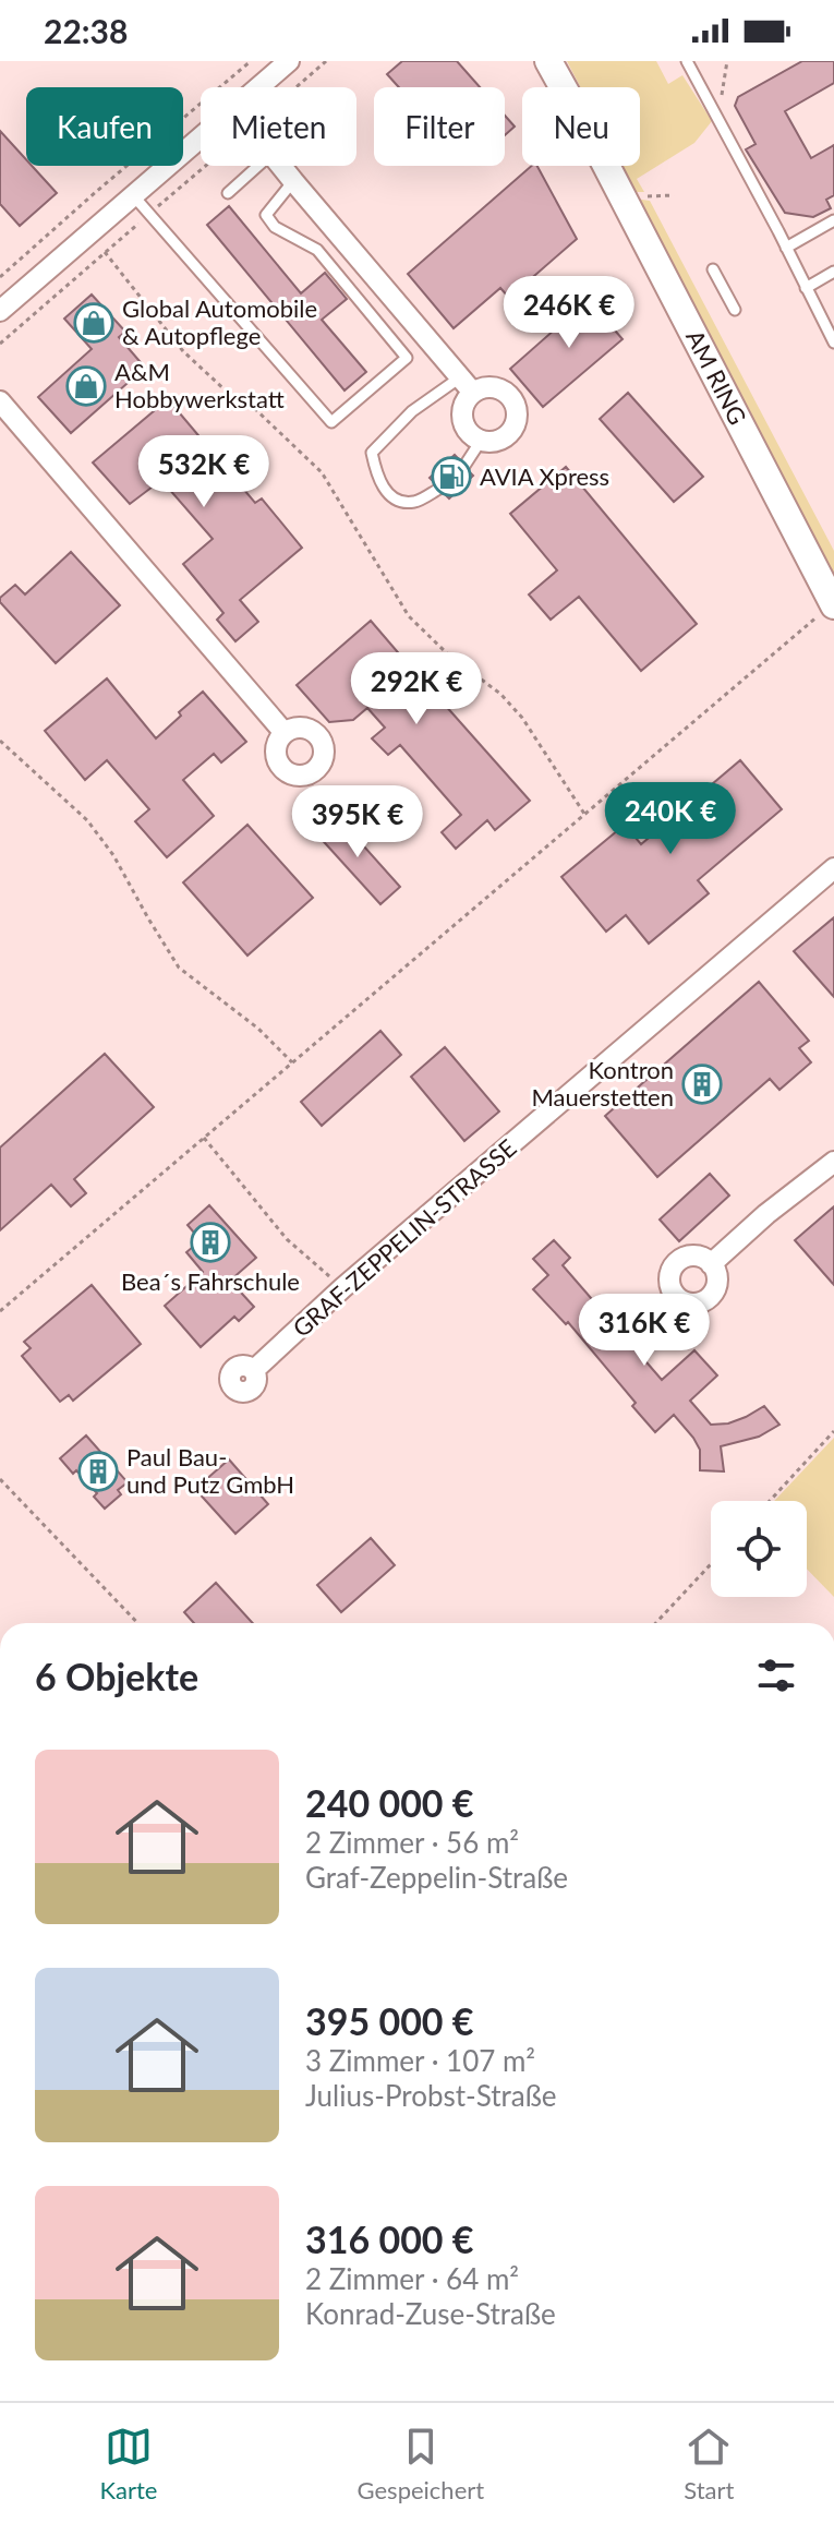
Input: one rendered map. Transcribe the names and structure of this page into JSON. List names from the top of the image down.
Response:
{
  "streets": {
    "street": ["AM RING", "GRAF-ZEPPELIN-STRASSE"]
  },
  "places": {
    "shop": ["Global Automobile & Autopflege", "A&M Hobbywerkstatt"],
    "fuel station": ["AVIA Xpress"],
    "building": ["Kontron Mauerstetten", "Bea´s Fahrschule", "Paul Bau- und Putz GmbH"]
  },
  "page": {
    "status": "22:38",
    "chip": [
      "Kaufen",
      "Mieten",
      "Filter",
      "Neu"
    ],
    "price": [
      "246K €",
      "532K €",
      "292K €",
      "240K €",
      "395K €",
      "316K €"
    ],
    "heading": "6 Objekte",
    "list": [
      {
        "name": "240 000 €",
        "note": "2 Zimmer · 56 m² · Graf-Zeppelin-Straße"
      },
      {
        "name": "395 000 €",
        "note": "3 Zimmer · 107 m² · Julius-Probst-Straße"
      },
      {
        "name": "316 000 €",
        "note": "2 Zimmer · 64 m² · Konrad-Zuse-Straße"
      }
    ],
    "tabs": ["Karte", "Gespeichert", "Start"]
  }
}
